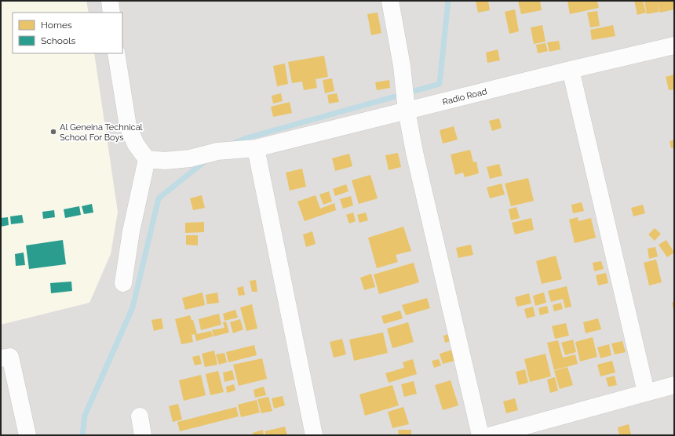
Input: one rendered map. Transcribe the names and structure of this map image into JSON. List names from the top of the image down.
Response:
{
  "streets": {
    "street": ["Radio Road"]
  },
  "places": ["Al Geneina Technical School For Boys"],
  "legend": ["Homes", "Schools"]
}
